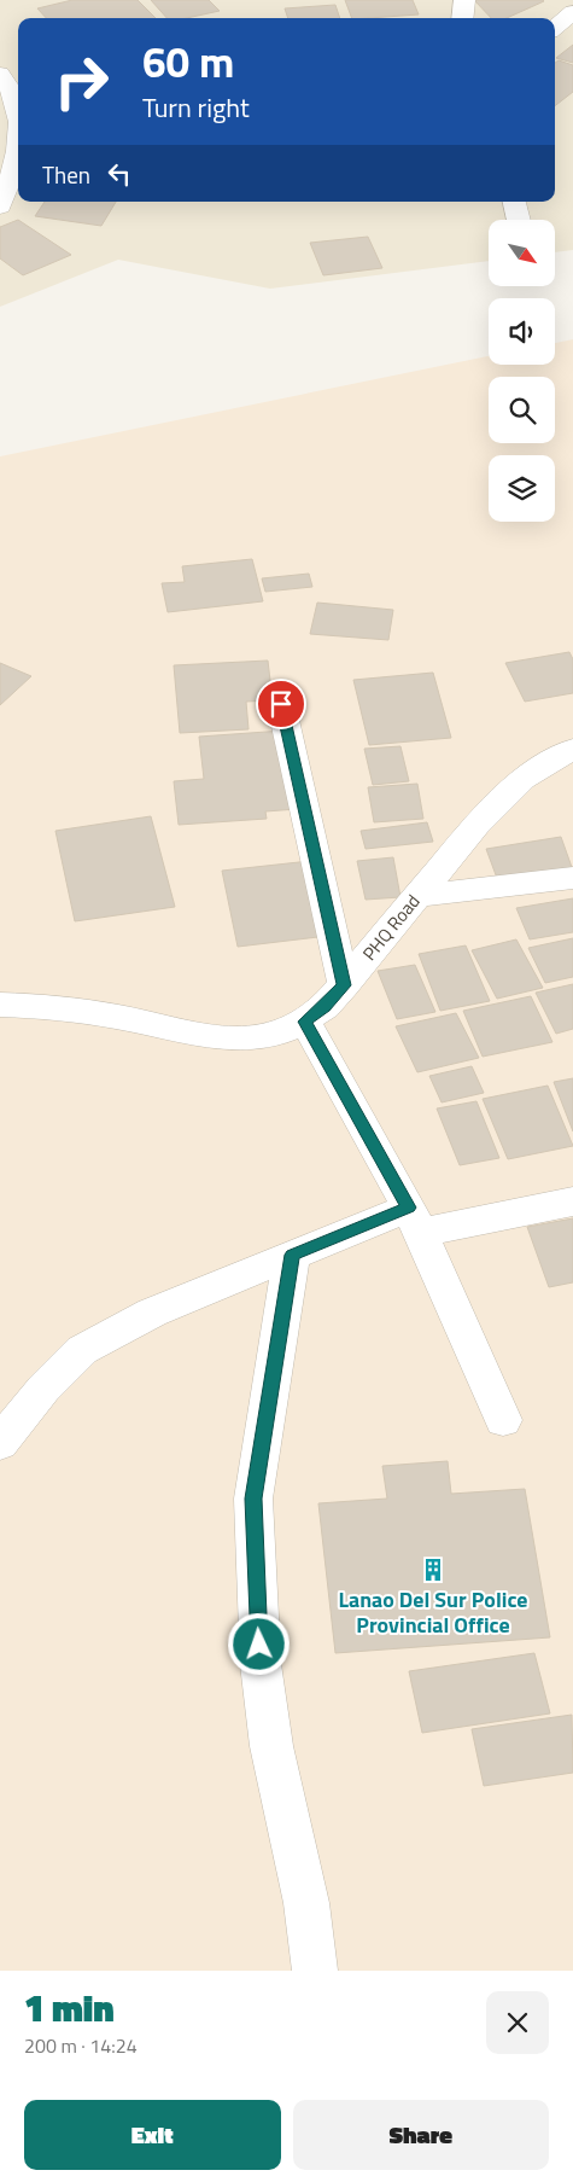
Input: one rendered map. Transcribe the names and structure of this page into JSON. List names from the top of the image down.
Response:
{
  "streets": {
    "street": ["PHQ Road"]
  },
  "places": {
    "building": ["Lanao Del Sur Police Provincial Office"]
  },
  "north": "bottom right",
  "page": {
    "turn": ["60 m", "Turn right"],
    "then": "Then",
    "heading": ["1 min", "200 m · 14:24"],
    "buttons": ["Exit", "Share"]
  }
}
